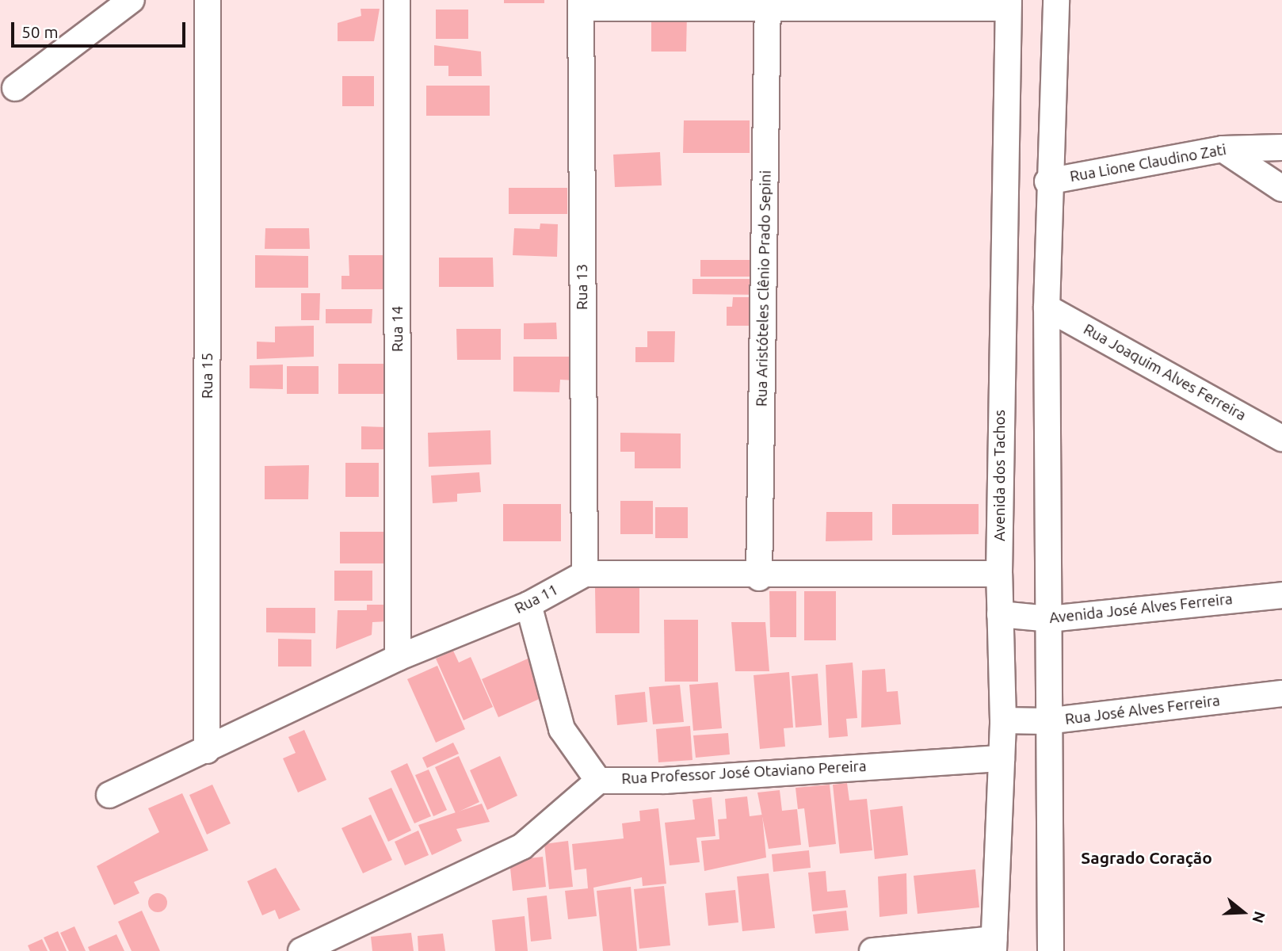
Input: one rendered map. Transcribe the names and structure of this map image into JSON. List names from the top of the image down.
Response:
{
  "streets": {
    "street": [
      "Rua Lione Claudino Zati",
      "Rua 13",
      "Rua Aristóteles Clênio Prado Sepini",
      "Rua 14",
      "Rua Joaquim Alves Ferreira",
      "Rua 15",
      "Avenida dos Tachos",
      "Rua 11",
      "Avenida José Alves Ferreira",
      "Rua José Alves Ferreira",
      "Rua Professor José Otaviano Pereira"
    ]
  },
  "crossings": [
    ["Rua 13", "Rua 11"],
    ["Rua 14", "Rua 11"],
    ["Rua 15", "Rua 11"],
    ["Avenida dos Tachos", "Avenida José Alves Ferreira"],
    ["Avenida dos Tachos", "Rua José Alves Ferreira"],
    ["Avenida dos Tachos", "Rua Professor José Otaviano Pereira"]
  ],
  "districts": ["Sagrado Coração"],
  "scale_bar": "50 m",
  "north": "right"
}
